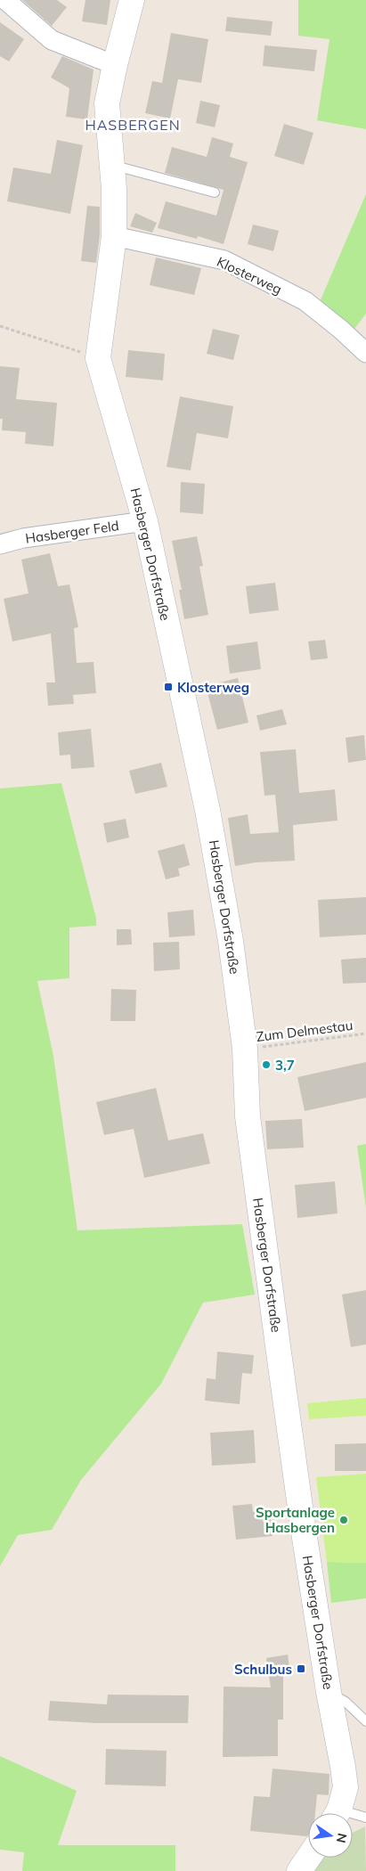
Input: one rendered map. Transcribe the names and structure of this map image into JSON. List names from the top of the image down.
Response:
{
  "streets": {
    "street": ["Klosterweg", "Hasberger Feld", "Hasberger Dorfstraße"],
    "path": ["Zum Delmestau"]
  },
  "crossings": [
    ["Klosterweg", "Hasberger Dorfstraße"],
    ["Hasberger Feld", "Hasberger Dorfstraße"],
    ["Hasberger Dorfstraße", "Zum Delmestau"]
  ],
  "districts": ["HASBERGEN"],
  "places": {
    "transit": ["Klosterweg", "Schulbus"],
    "other": ["3,7", "Sportanlage Hasbergen"]
  },
  "north": "right"
}
